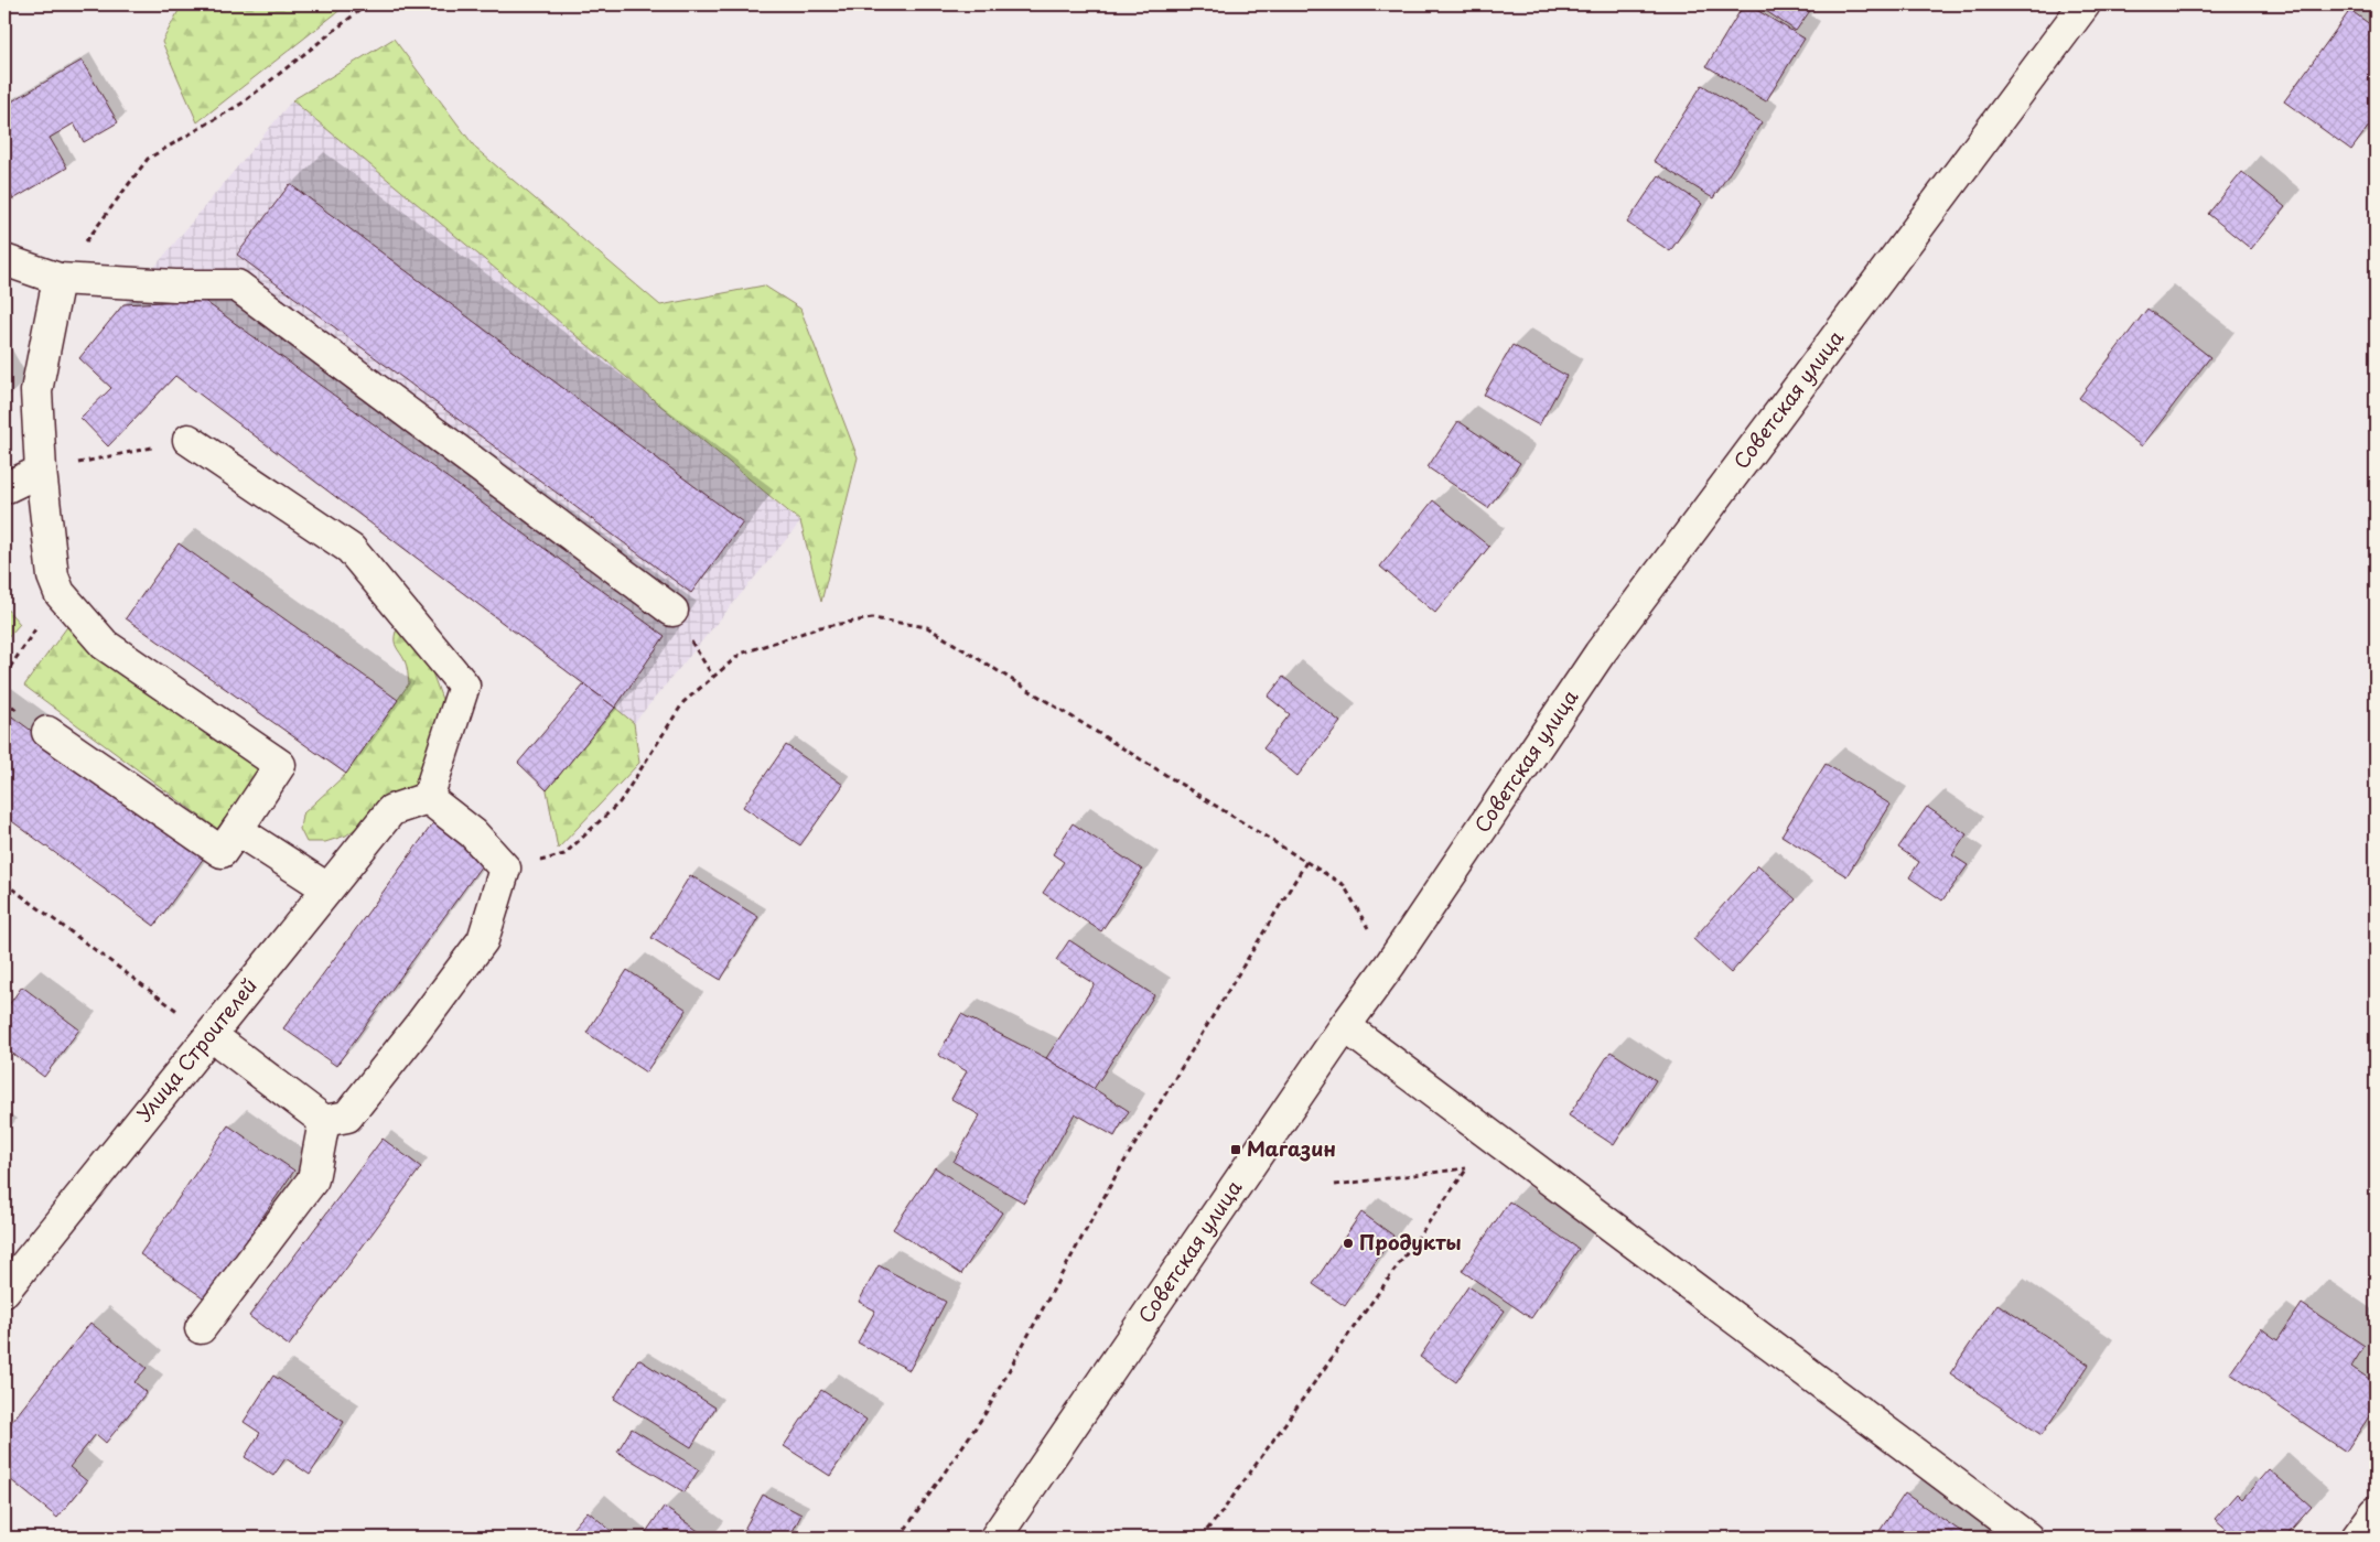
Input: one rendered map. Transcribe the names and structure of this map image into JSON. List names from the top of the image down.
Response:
{
  "streets": {
    "street": ["Советская улица", "Улица Строителей"]
  },
  "places": {
    "transit": ["Магазин"],
    "other": ["Продукты"]
  }
}
